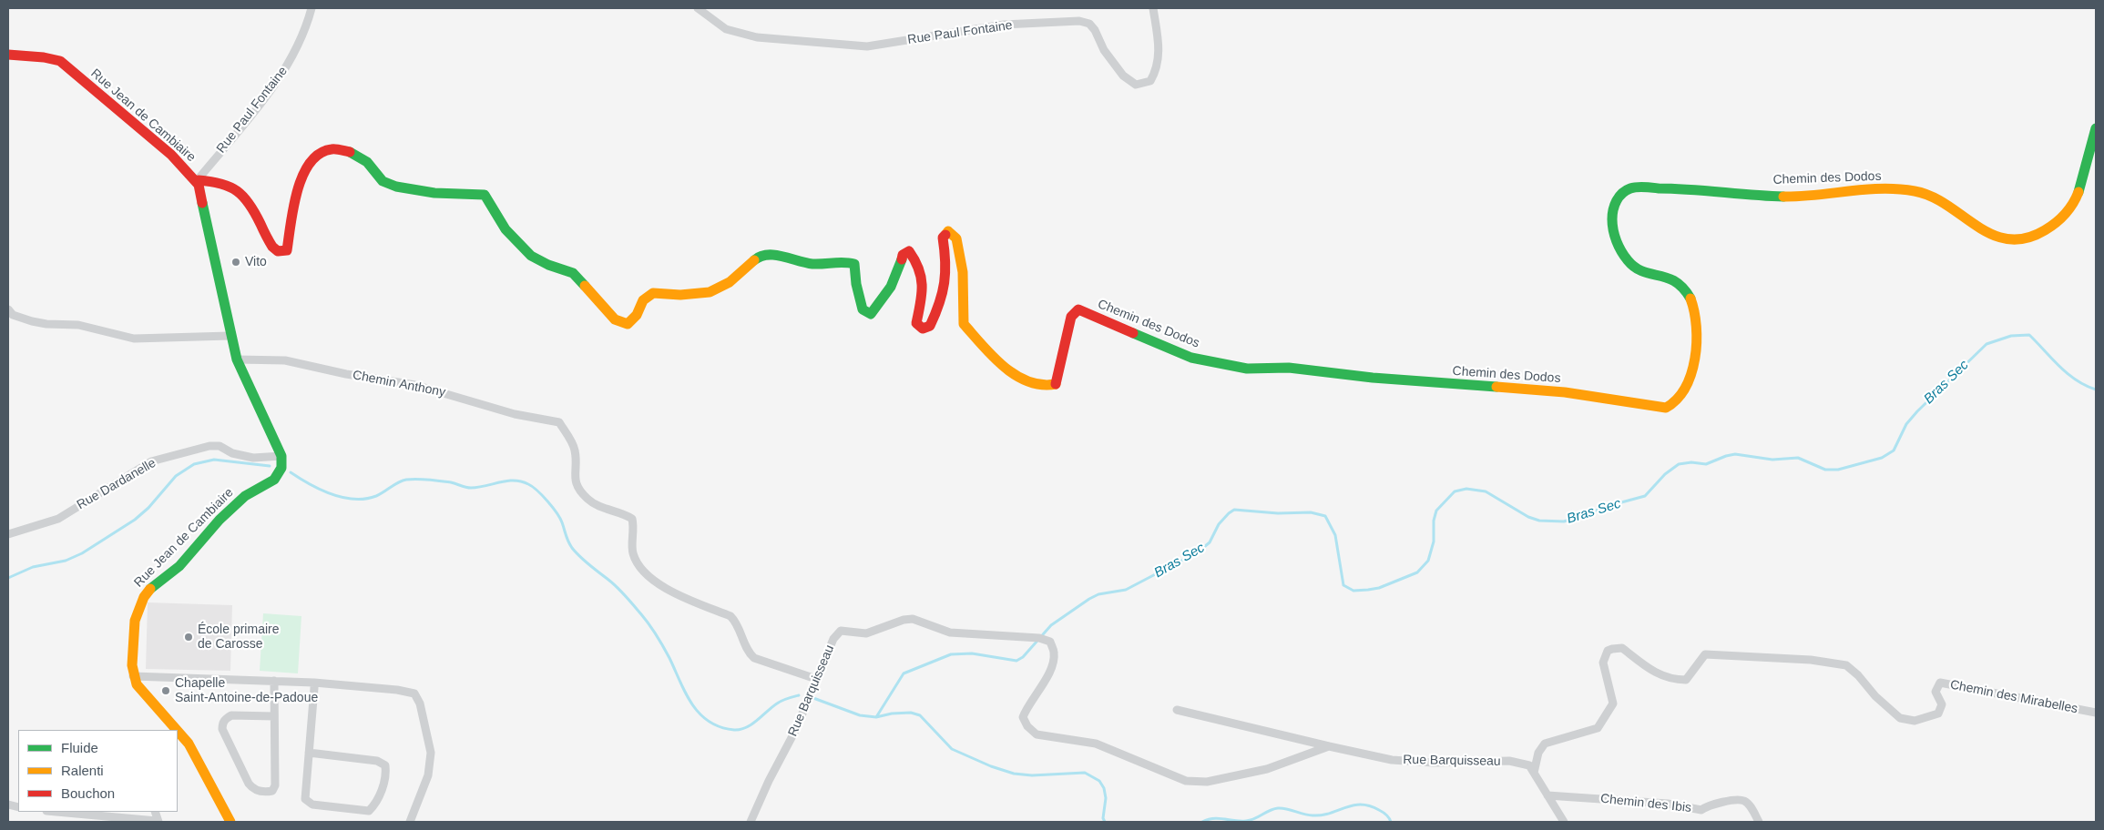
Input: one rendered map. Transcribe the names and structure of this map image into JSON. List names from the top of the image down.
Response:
{
  "streets": {
    "street": [
      "Rue Paul Fontaine",
      "Rue Jean de Cambiaire",
      "Chemin des Dodos",
      "Chemin Anthony",
      "Rue Dardanelle",
      "Rue Barquisseau",
      "Chemin des Mirabelles",
      "Chemin des Ibis"
    ]
  },
  "crossings": [
    ["Rue Paul Fontaine", "Rue Jean de Cambiaire"],
    ["Rue Paul Fontaine", "Chemin des Dodos"],
    ["Rue Jean de Cambiaire", "Chemin des Dodos"],
    ["Rue Jean de Cambiaire", "Rue Dardanelle"],
    ["Chemin Anthony", "Rue Barquisseau"],
    ["Rue Barquisseau", "Chemin des Mirabelles"],
    ["Rue Barquisseau", "Chemin des Ibis"]
  ],
  "water": ["Bras Sec"],
  "places": ["Vito", "École primaire de Carosse", "Chapelle Saint-Antoine-de-Padoue"],
  "legend": ["Fluide", "Ralenti", "Bouchon"]
}
